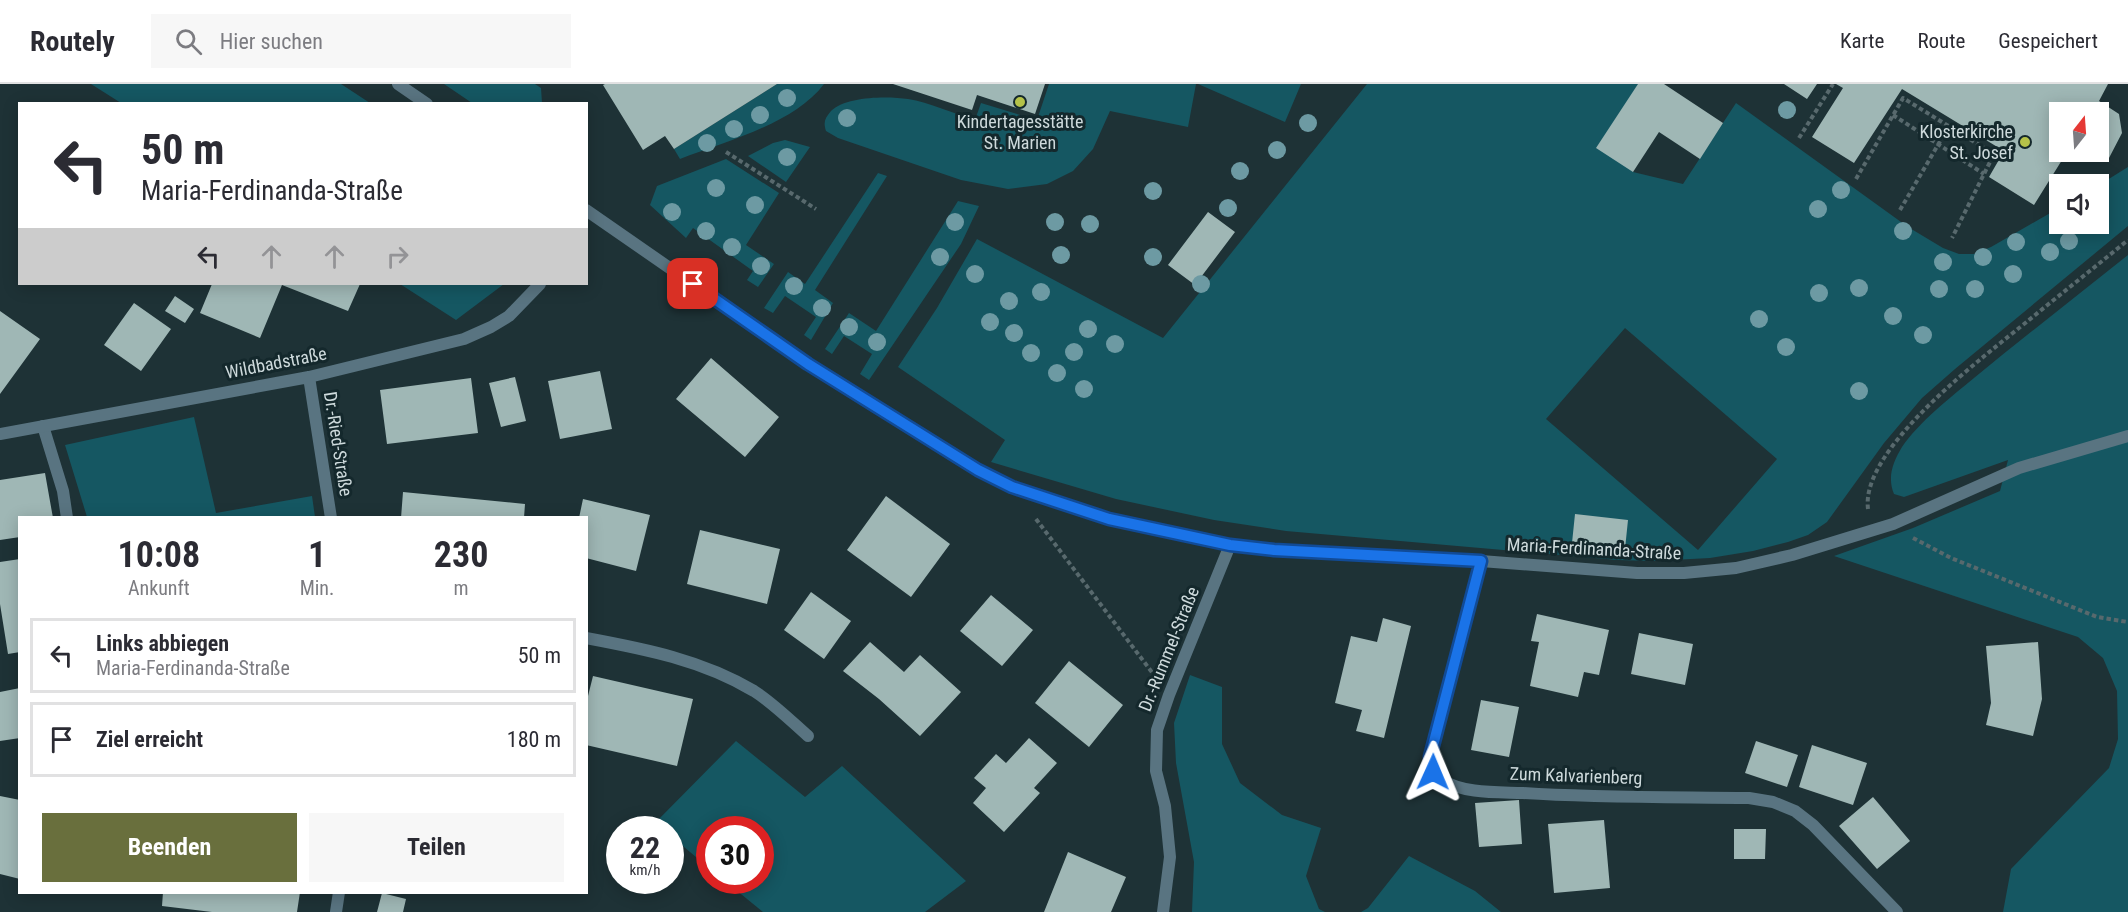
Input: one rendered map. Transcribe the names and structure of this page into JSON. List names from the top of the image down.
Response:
{
  "streets": {
    "street": [
      "Wildbadstraße",
      "Dr.-Ried-Straße",
      "Maria-Ferdinanda-Straße",
      "Dr.-Rummel-Straße",
      "Zum Kalvarienberg"
    ]
  },
  "crossings": [
    ["Wildbadstraße", "Dr.-Ried-Straße"],
    ["Maria-Ferdinanda-Straße", "Dr.-Rummel-Straße"],
    ["Maria-Ferdinanda-Straße", "Zum Kalvarienberg"]
  ],
  "places": ["Kindertagesstätte St. Marien", "Klosterkirche St. Josef"],
  "north": "top",
  "page": {
    "header": "Routely",
    "search": "Hier suchen",
    "nav": ["Karte", "Route", "Gespeichert"],
    "turn": ["50 m", "Maria-Ferdinanda-Straße"],
    "eta": [
      "10:08",
      "Ankunft",
      "1",
      "Min.",
      "230",
      "m"
    ],
    "list": [
      {
        "name": "Links abbiegen",
        "note": "Maria-Ferdinanda-Straße",
        "value": "50 m"
      },
      {
        "name": "Ziel erreicht",
        "value": "180 m"
      }
    ],
    "buttons": ["Beenden", "Teilen"],
    "speed": "22 km/h",
    "limit": "30"
  }
}
